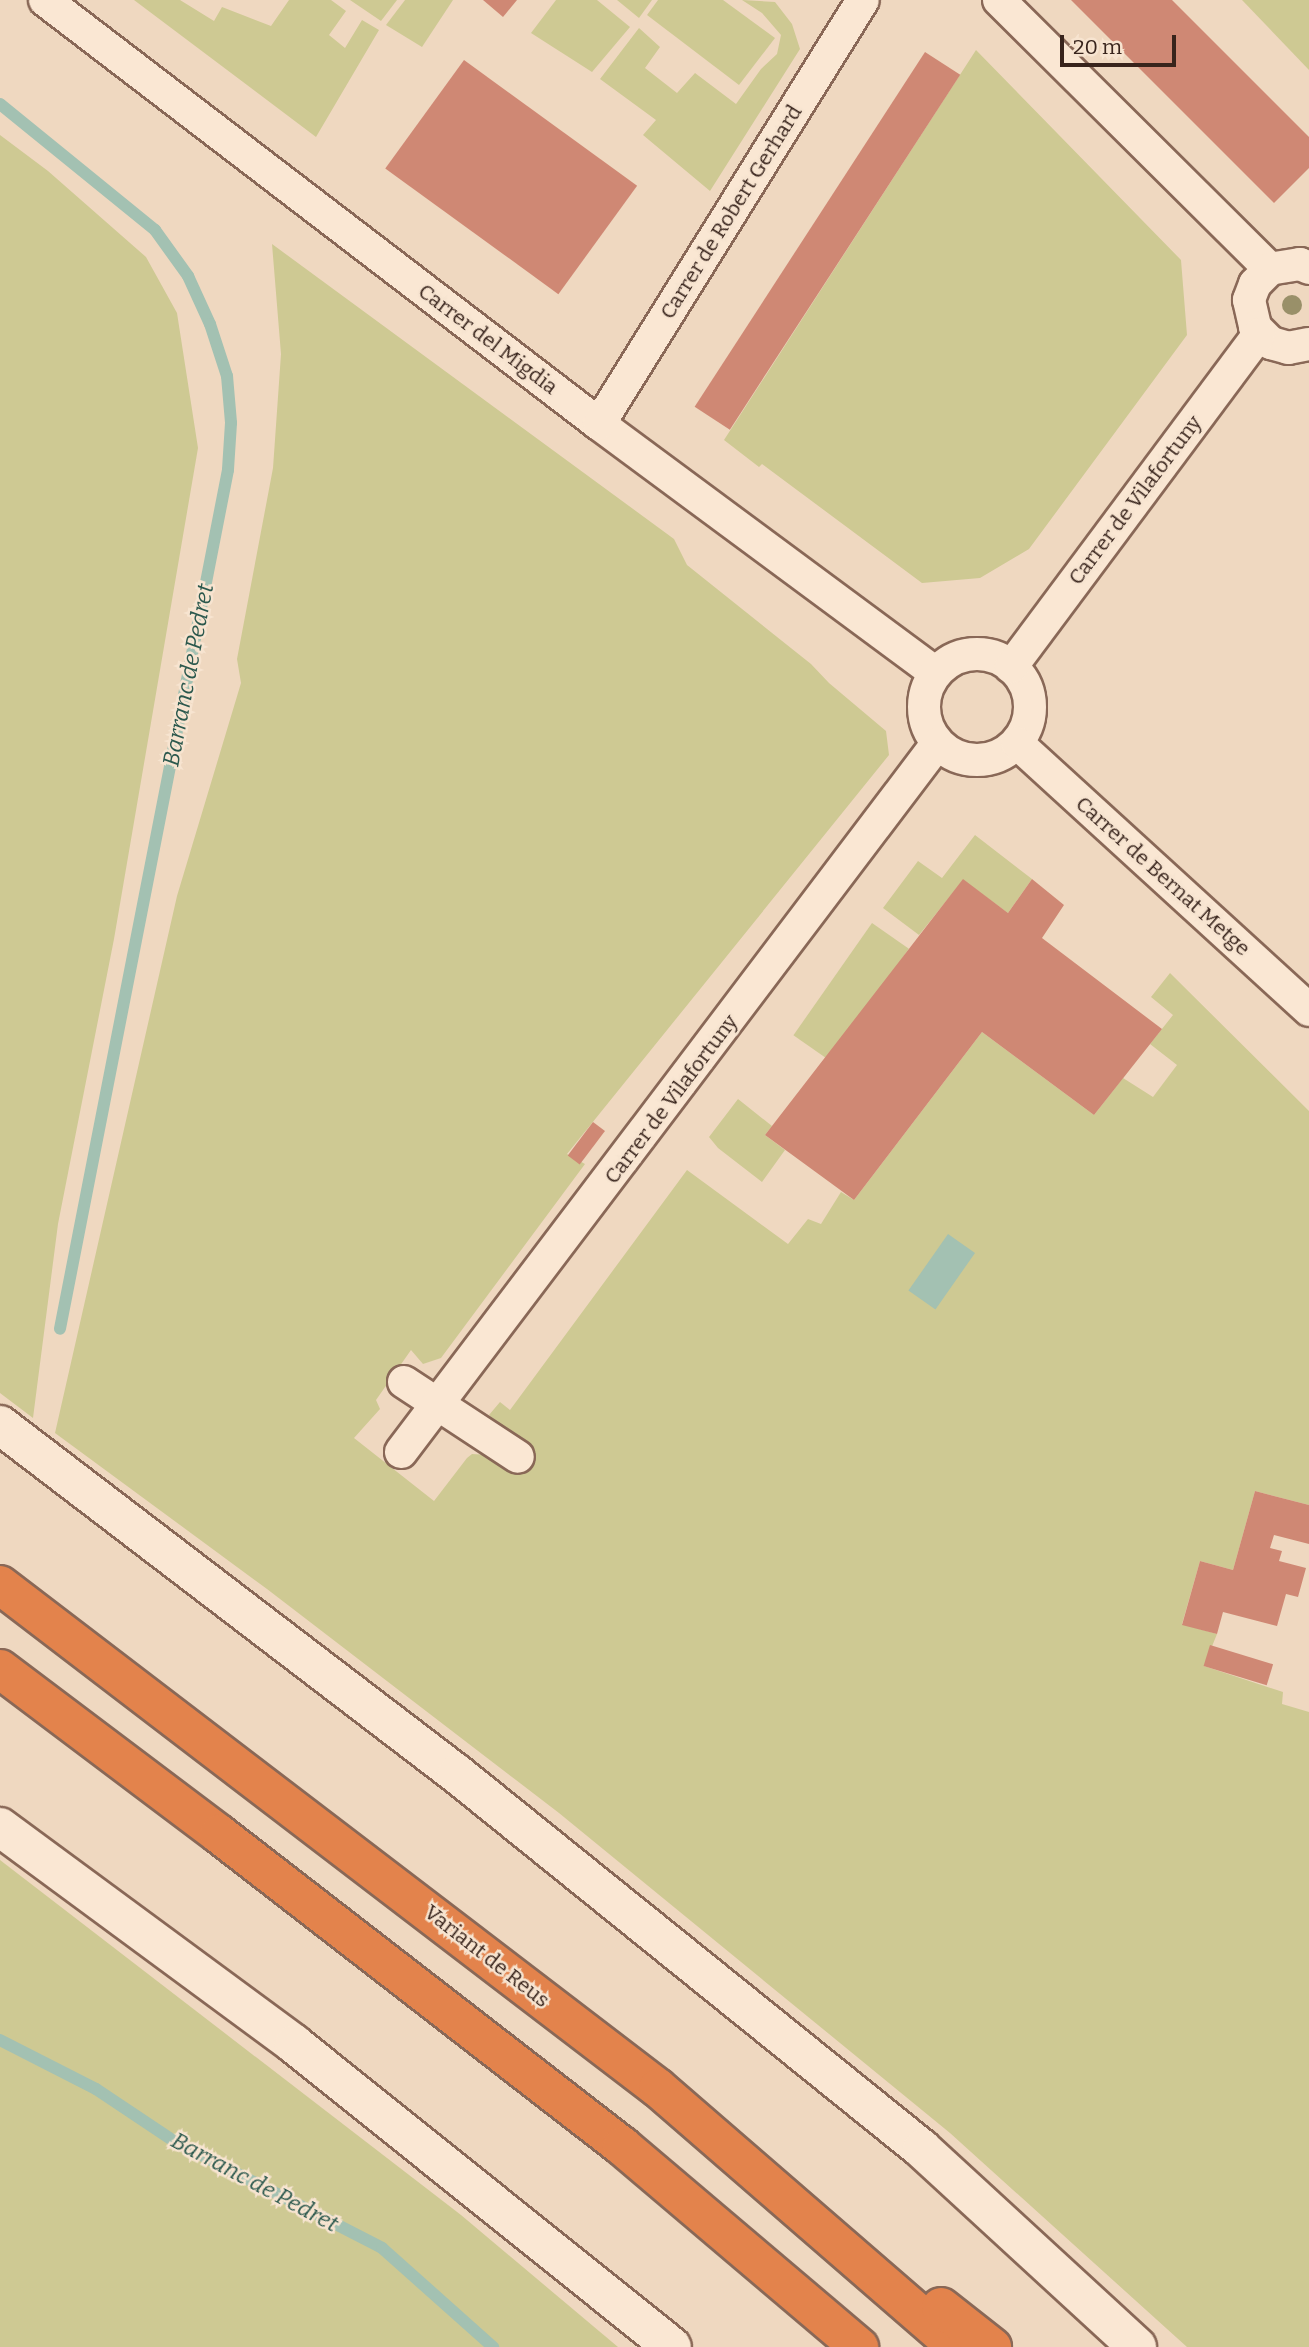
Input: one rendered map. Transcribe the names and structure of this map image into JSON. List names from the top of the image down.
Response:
{
  "streets": {
    "highway": ["Variant de Reus"],
    "street": [
      "Carrer de Robert Gerhard",
      "Carrer del Migdia",
      "Carrer de Vilafortuny",
      "Carrer de Bernat Metge"
    ]
  },
  "crossings": [
    ["Carrer de Robert Gerhard", "Carrer del Migdia"],
    ["Carrer del Migdia", "Carrer de Vilafortuny"],
    ["Carrer del Migdia", "Carrer de Bernat Metge"],
    ["Carrer de Vilafortuny", "Carrer de Bernat Metge"]
  ],
  "water": ["Barranc de Pedret"],
  "scale_bar": "20 m"
}
